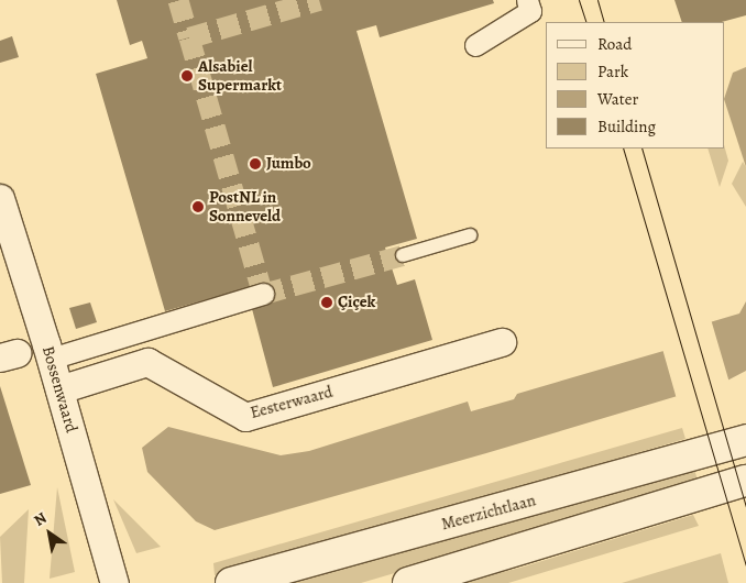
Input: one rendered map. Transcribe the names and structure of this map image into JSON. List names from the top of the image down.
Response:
{
  "streets": {
    "street": ["Bossenwaard", "Eesterwaard", "Meerzichtlaan"]
  },
  "crossings": [
    ["Bossenwaard", "Eesterwaard"]
  ],
  "places": [
    "Alsabiel Supermarkt",
    "Jumbo",
    "PostNL in Sonneveld",
    "Çiçek"
  ],
  "legend": [
    "Road",
    "Park",
    "Water",
    "Building"
  ],
  "north": "top left"
}
